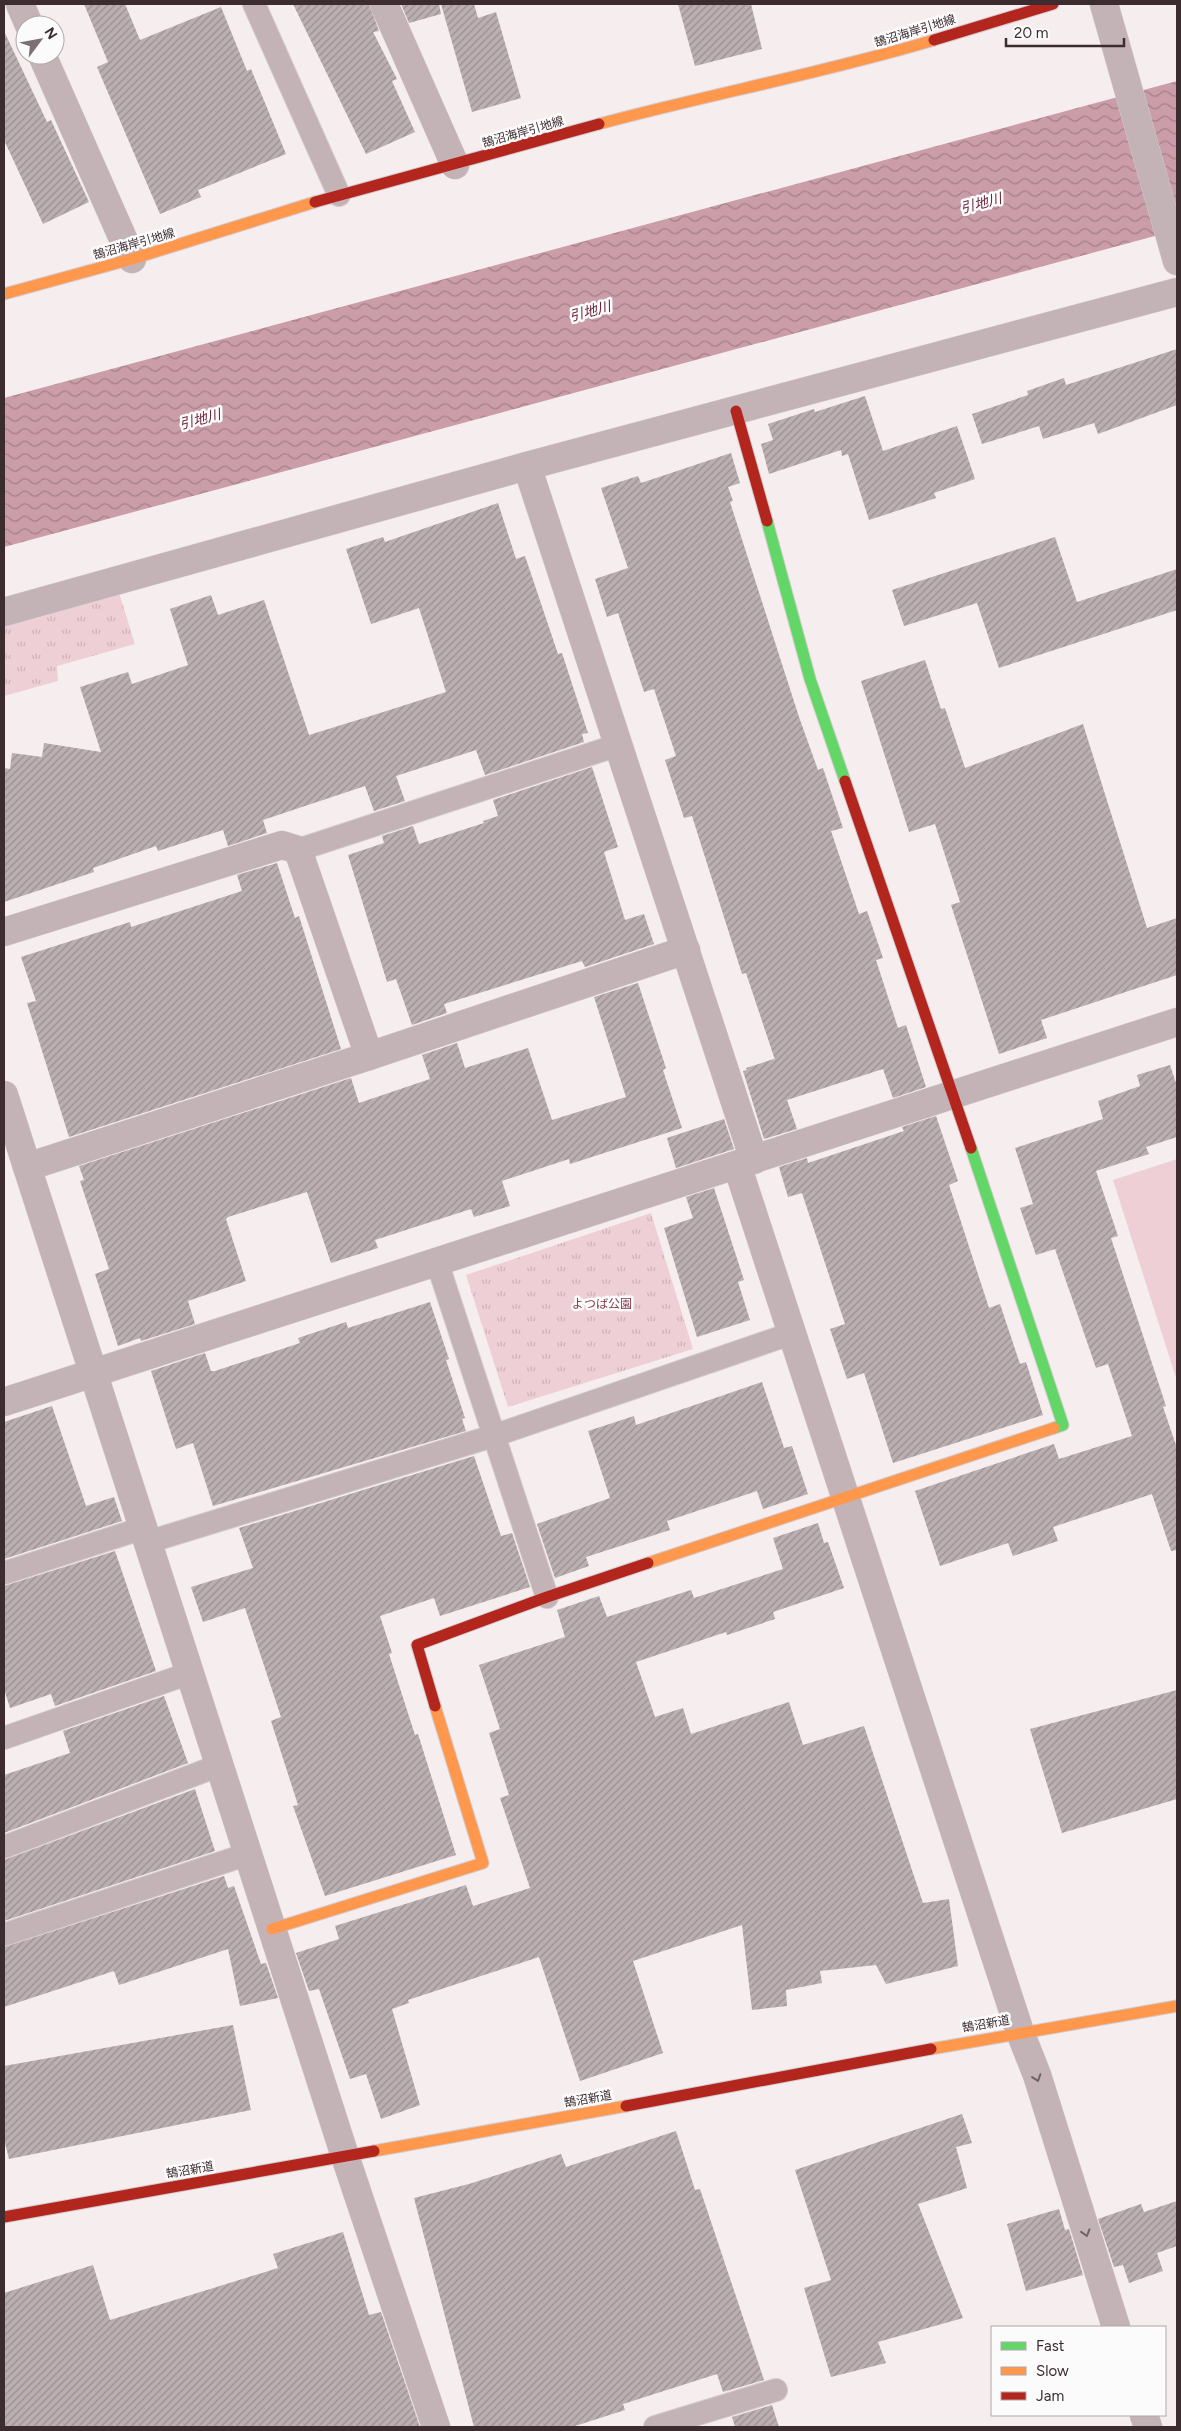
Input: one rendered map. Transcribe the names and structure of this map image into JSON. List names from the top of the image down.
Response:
{
  "streets": {
    "street": ["鵠沼海岸引地線", "鵠沼新道"]
  },
  "water": ["引地川"],
  "parks": ["よつば公園"],
  "legend": ["Fast", "Slow", "Jam"],
  "scale_bar": "20 m",
  "north": "top right"
}
